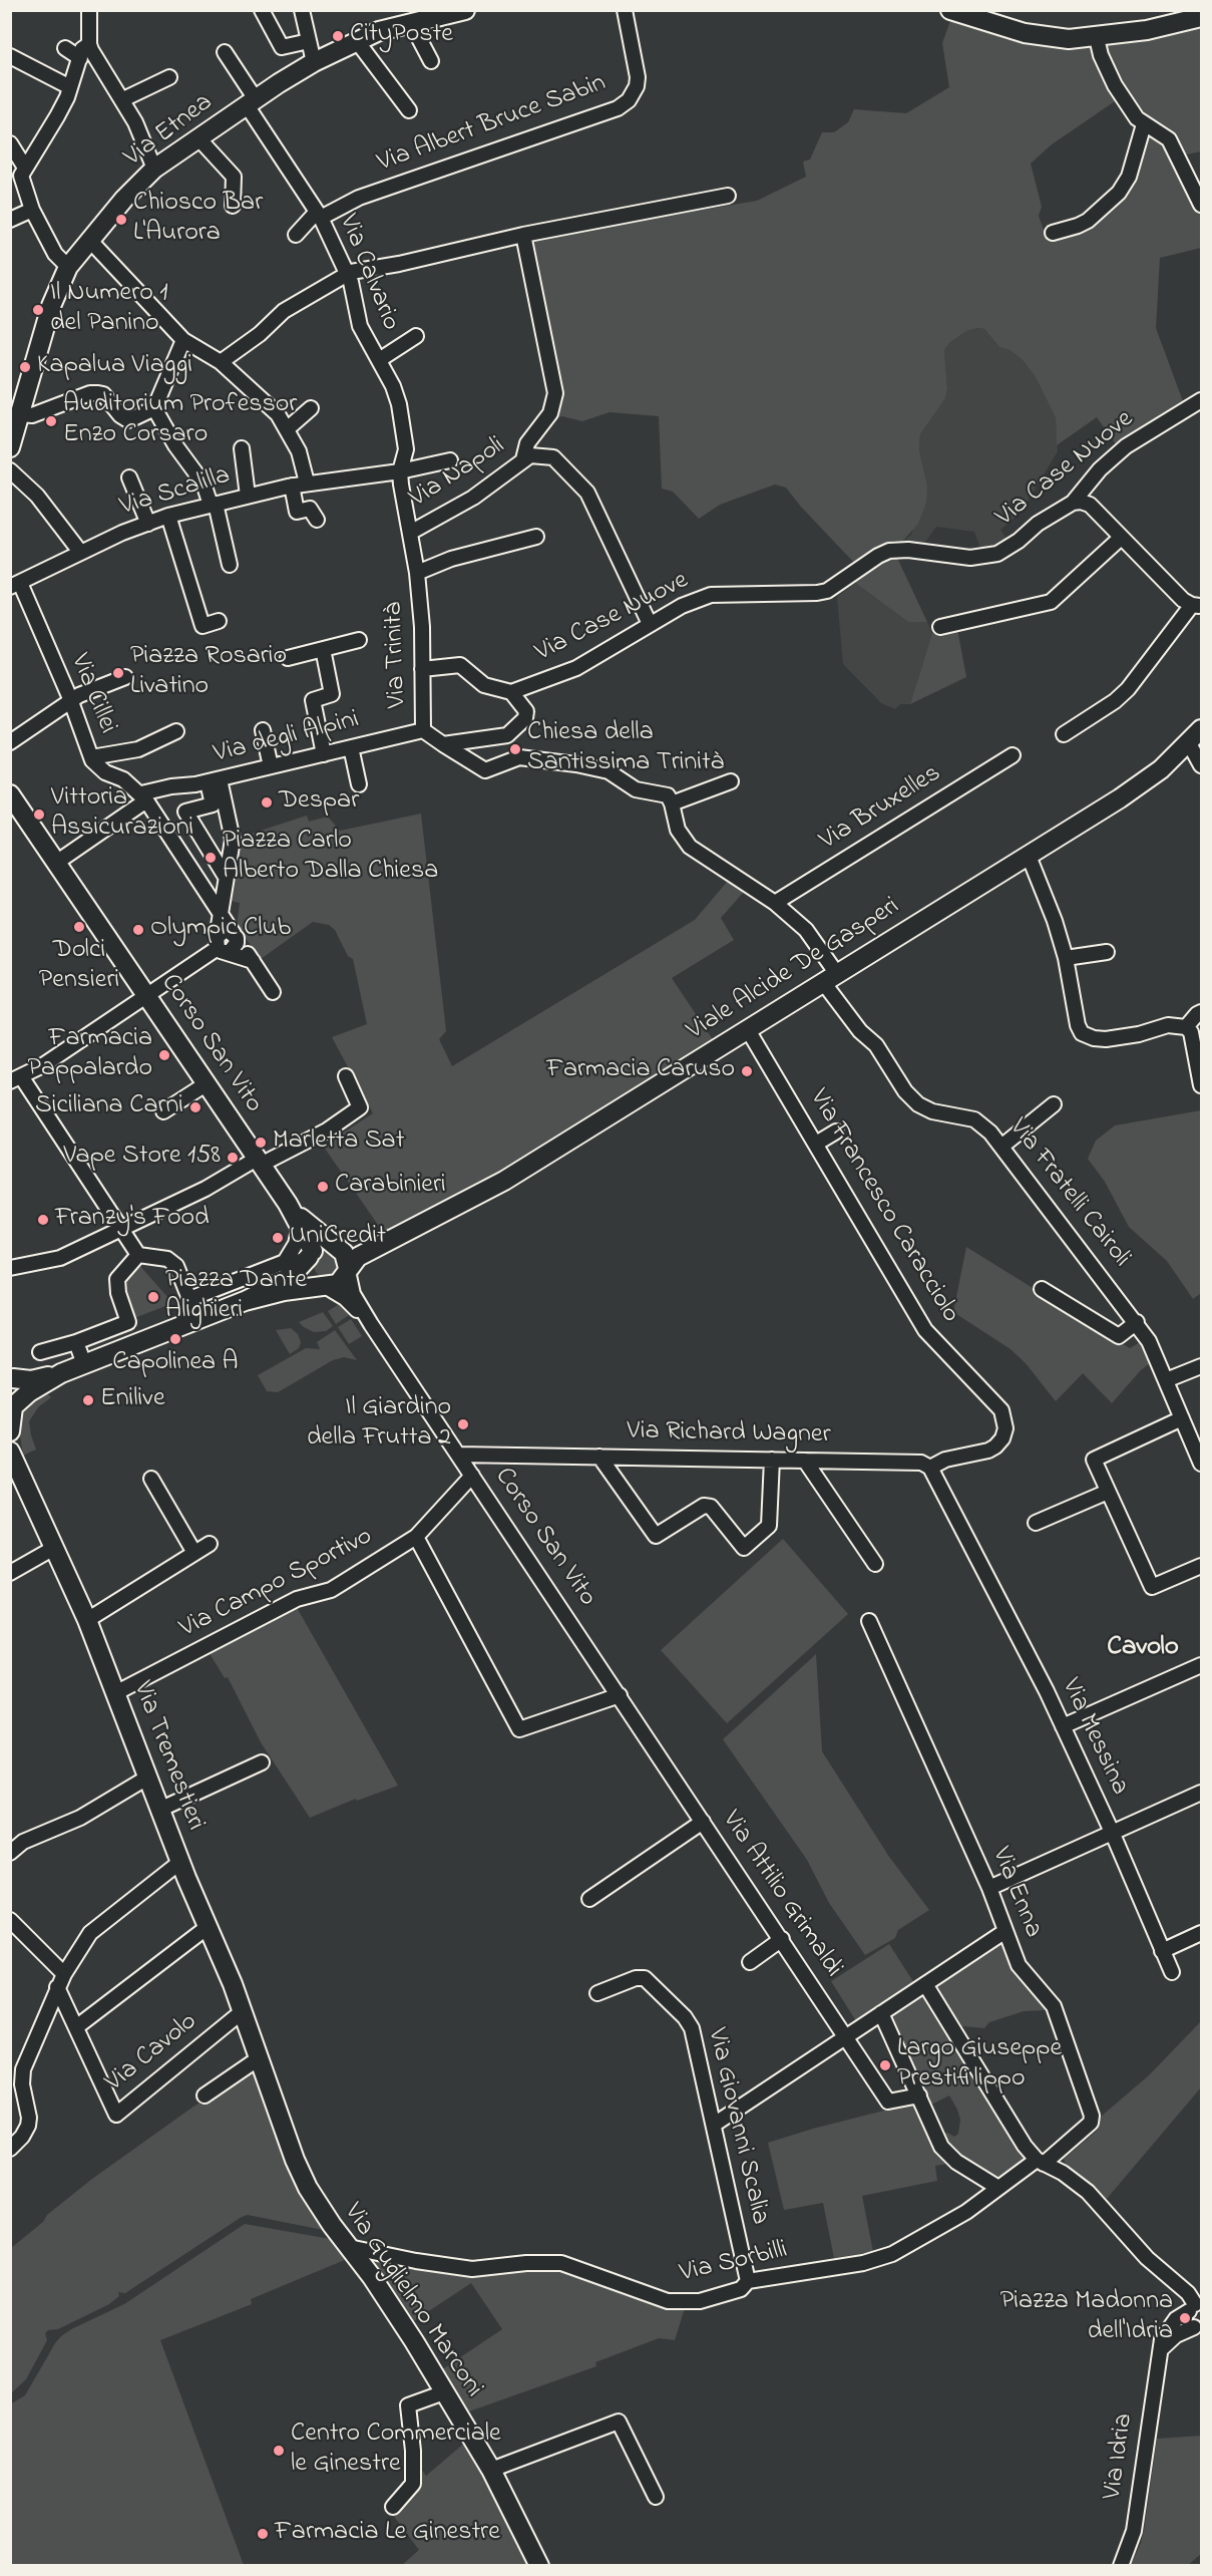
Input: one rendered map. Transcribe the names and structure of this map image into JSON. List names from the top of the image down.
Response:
{
  "streets": {
    "main road": [
      "Via Etnea",
      "Viale Alcide De Gasperi",
      "Corso San Vito",
      "Via Tremestieri",
      "Via Guglielmo Marconi"
    ],
    "street": [
      "Via Albert Bruce Sabin",
      "Via Calvario",
      "Via Case Nuove",
      "Via Napoli",
      "Via Scalilla",
      "Via Trinità",
      "Via Cillei",
      "Via degli Alpini",
      "Via Bruxelles",
      "Via Fratelli Cairoli",
      "Via Francesco Caracciolo",
      "Via Richard Wagner",
      "Via Campo Sportivo",
      "Via Messina",
      "Via Enna",
      "Via Attilio Grimaldi",
      "Via Cavolo",
      "Via Giovanni Scalia",
      "Via Sorbilli",
      "Via Idria"
    ]
  },
  "crossings": [
    ["Via Albert Bruce Sabin", "Via Calvario"],
    ["Via Etnea", "Via Calvario"],
    ["Via Calvario", "Via Scalilla"],
    ["Via Calvario", "Via Trinità"],
    ["Via Case Nuove", "Via Napoli"],
    ["Via Napoli", "Via Trinità"],
    ["Via Scalilla", "Via Trinità"],
    ["Via Scalilla", "Via Cillei"],
    ["Via Trinità", "Via degli Alpini"],
    ["Via Cillei", "Via degli Alpini"],
    ["Via degli Alpini", "Corso San Vito"],
    ["Via Bruxelles", "Via Fratelli Cairoli"],
    ["Viale Alcide De Gasperi", "Via Fratelli Cairoli"],
    ["Viale Alcide De Gasperi", "Via Francesco Caracciolo"],
    ["Corso San Vito", "Via Richard Wagner"],
    ["Corso San Vito", "Via Campo Sportivo"],
    ["Corso San Vito", "Via Attilio Grimaldi"],
    ["Via Francesco Caracciolo", "Via Richard Wagner"],
    ["Via Francesco Caracciolo", "Via Messina"],
    ["Via Richard Wagner", "Via Messina"],
    ["Via Campo Sportivo", "Via Tremestieri"],
    ["Via Tremestieri", "Via Cavolo"],
    ["Via Tremestieri", "Via Guglielmo Marconi"],
    ["Via Enna", "Via Sorbilli"],
    ["Via Giovanni Scalia", "Via Sorbilli"],
    ["Via Sorbilli", "Via Guglielmo Marconi"]
  ],
  "districts": ["Cavolo"],
  "places": [
    "CityPoste",
    "Chiosco Bar L'Aurora",
    "Il Numero 1 del Panino",
    "Kapalua Viaggi",
    "Auditorium Professor Enzo Corsaro",
    "Piazza Rosario Livatino",
    "Chiesa della Santissima Trinità",
    "Despar",
    "Vittoria Assicurazioni",
    "Piazza Carlo Alberto Dalla Chiesa",
    "Dolci Pensieri",
    "Olympic Club",
    "Farmacia Pappalardo",
    "Farmacia Caruso",
    "Siciliana Carni",
    "Marletta Sat",
    "Vape Store 158",
    "Carabinieri",
    "Franzy's Food",
    "UniCredit",
    "Piazza Dante Alighieri",
    "Capolinea A",
    "Enilive",
    "Il Giardino della Frutta 2",
    "Largo Giuseppe Prestifilippo",
    "Piazza Madonna dell'Idria",
    "Centro Commerciale le Ginestre",
    "Farmacia Le Ginestre"
  ]
}
